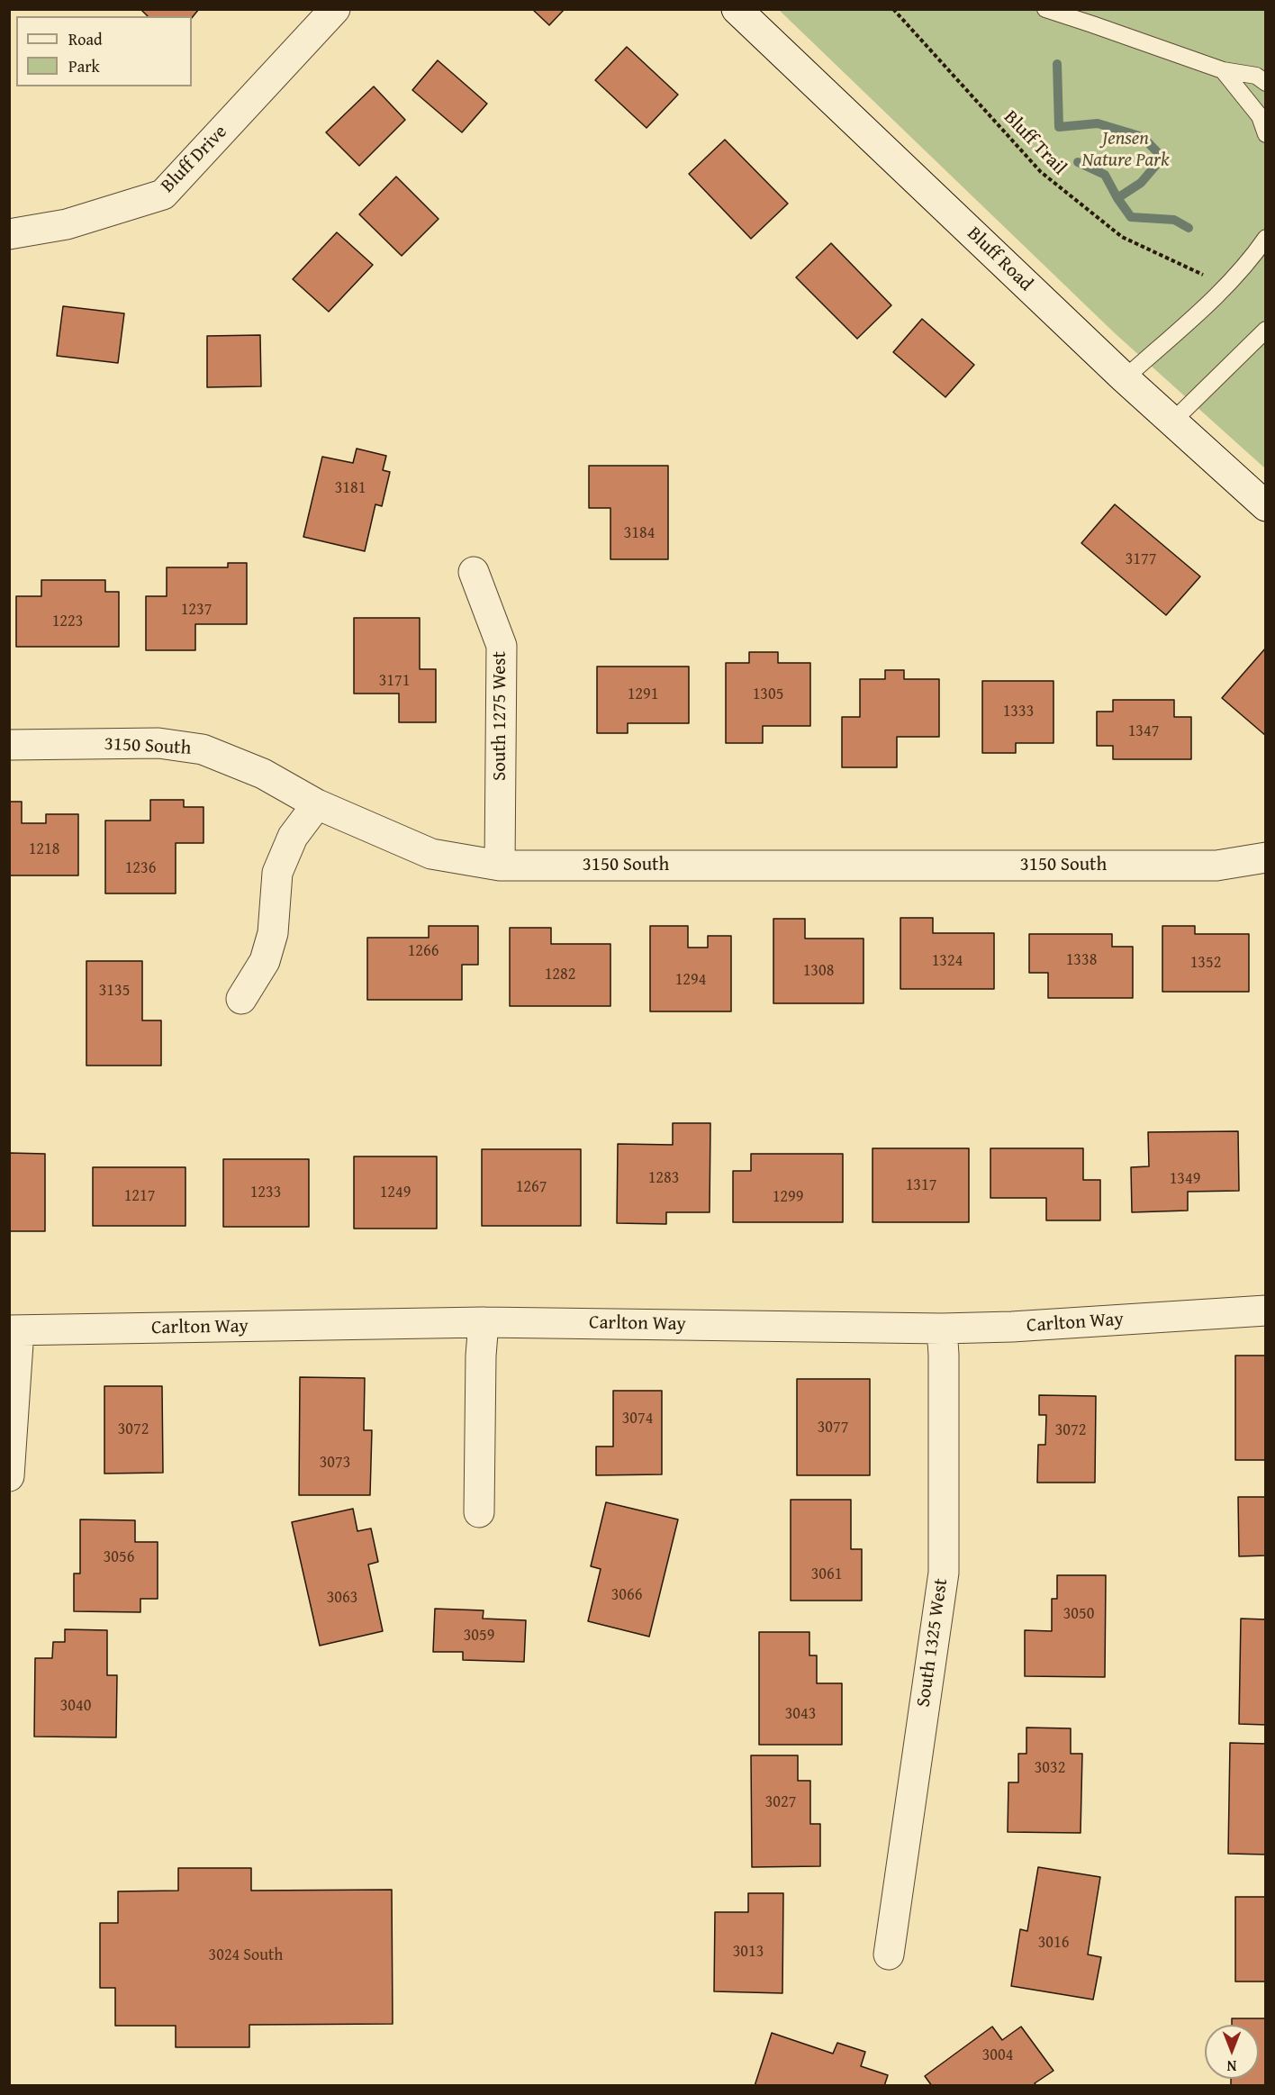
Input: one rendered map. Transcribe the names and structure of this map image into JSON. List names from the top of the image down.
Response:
{
  "streets": {
    "street": [
      "Bluff Drive",
      "Bluff Road",
      "South 1275 West",
      "3150 South",
      "Carlton Way",
      "South 1325 West"
    ],
    "path": ["Bluff Trail"]
  },
  "crossings": [
    ["South 1275 West", "3150 South"],
    ["Carlton Way", "South 1325 West"]
  ],
  "parks": ["Jensen Nature Park"],
  "house_numbers": [
    "3181",
    "3184",
    "3177",
    "1237",
    "1223",
    "3171",
    "1291",
    "1305",
    "1333",
    "1347",
    "1218",
    "1236",
    "1266",
    "1338",
    "1324",
    "1352",
    "1308",
    "1282",
    "1294",
    "3135",
    "1283",
    "1349",
    "1317",
    "1267",
    "1233",
    "1249",
    "1217",
    "1299",
    "3074",
    "3077",
    "3072",
    "3072",
    "3073",
    "3056",
    "3061",
    "3066",
    "3063",
    "3050",
    "3059",
    "3040",
    "3043",
    "3032",
    "3027",
    "3016",
    "3013",
    "3024 South",
    "3004"
  ],
  "legend": ["Road", "Park"],
  "north": "bottom"
}
